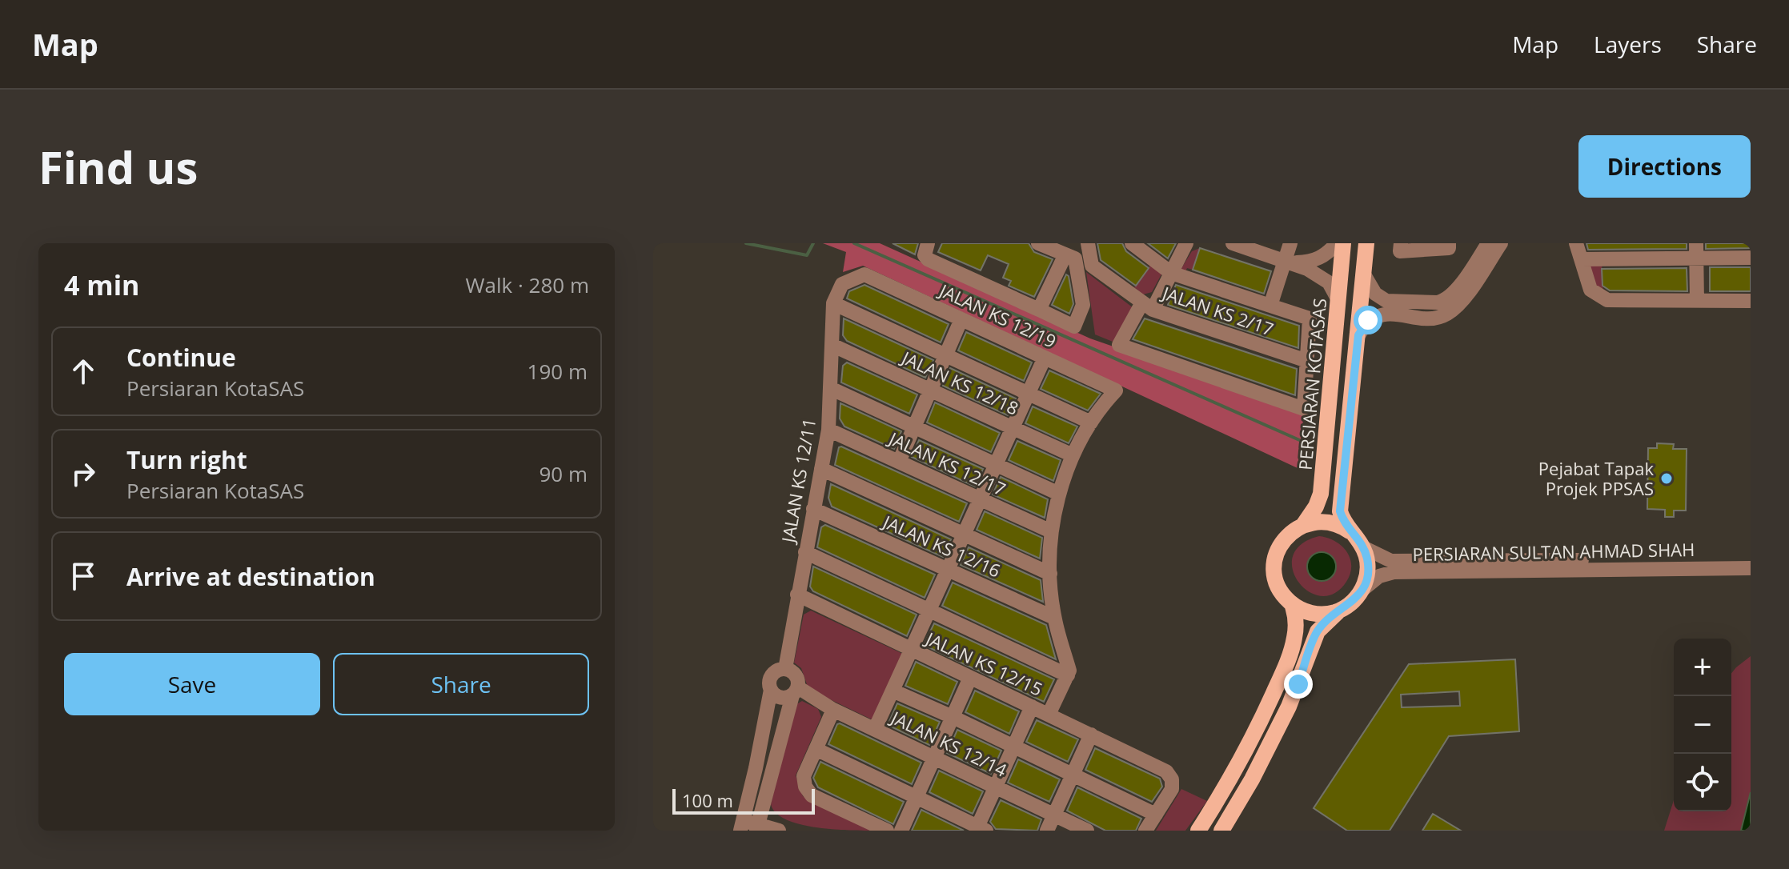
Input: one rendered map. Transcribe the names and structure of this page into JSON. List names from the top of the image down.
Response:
{
  "streets": {
    "main road": ["PERSIARAN KOTASAS"],
    "street": [
      "JALAN KS 2/17",
      "JALAN KS 12/19",
      "JALAN KS 12/18",
      "JALAN KS 12/17",
      "JALAN KS 12/11",
      "JALAN KS 12/16",
      "PERSIARAN SULTAN AHMAD SHAH",
      "JALAN KS 12/15",
      "JALAN KS 12/14"
    ]
  },
  "crossings": [
    ["JALAN KS 12/19", "JALAN KS 12/11"],
    ["JALAN KS 12/18", "JALAN KS 12/11"],
    ["PERSIARAN KOTASAS", "PERSIARAN SULTAN AHMAD SHAH"],
    ["JALAN KS 12/17", "JALAN KS 12/11"],
    ["JALAN KS 12/11", "JALAN KS 12/16"],
    ["JALAN KS 12/11", "JALAN KS 12/15"],
    ["JALAN KS 12/11", "JALAN KS 12/14"]
  ],
  "places": ["Pejabat Tapak Projek PPSAS"],
  "scale_bar": "100 m",
  "page": {
    "header": "Map",
    "nav": ["Map", "Layers", "Share"],
    "buttons": [
      "Directions",
      ["Save", "Share"]
    ],
    "title": "Find us",
    "heading": ["4 min", "Walk · 280 m"],
    "list": [
      ["Continue", "Persiaran KotaSAS", "190 m"],
      ["Turn right", "Persiaran KotaSAS", "90 m"],
      "Arrive at destination"
    ],
    "map_buttons": ["+", "−"],
    "scale": "100 m"
  }
}
